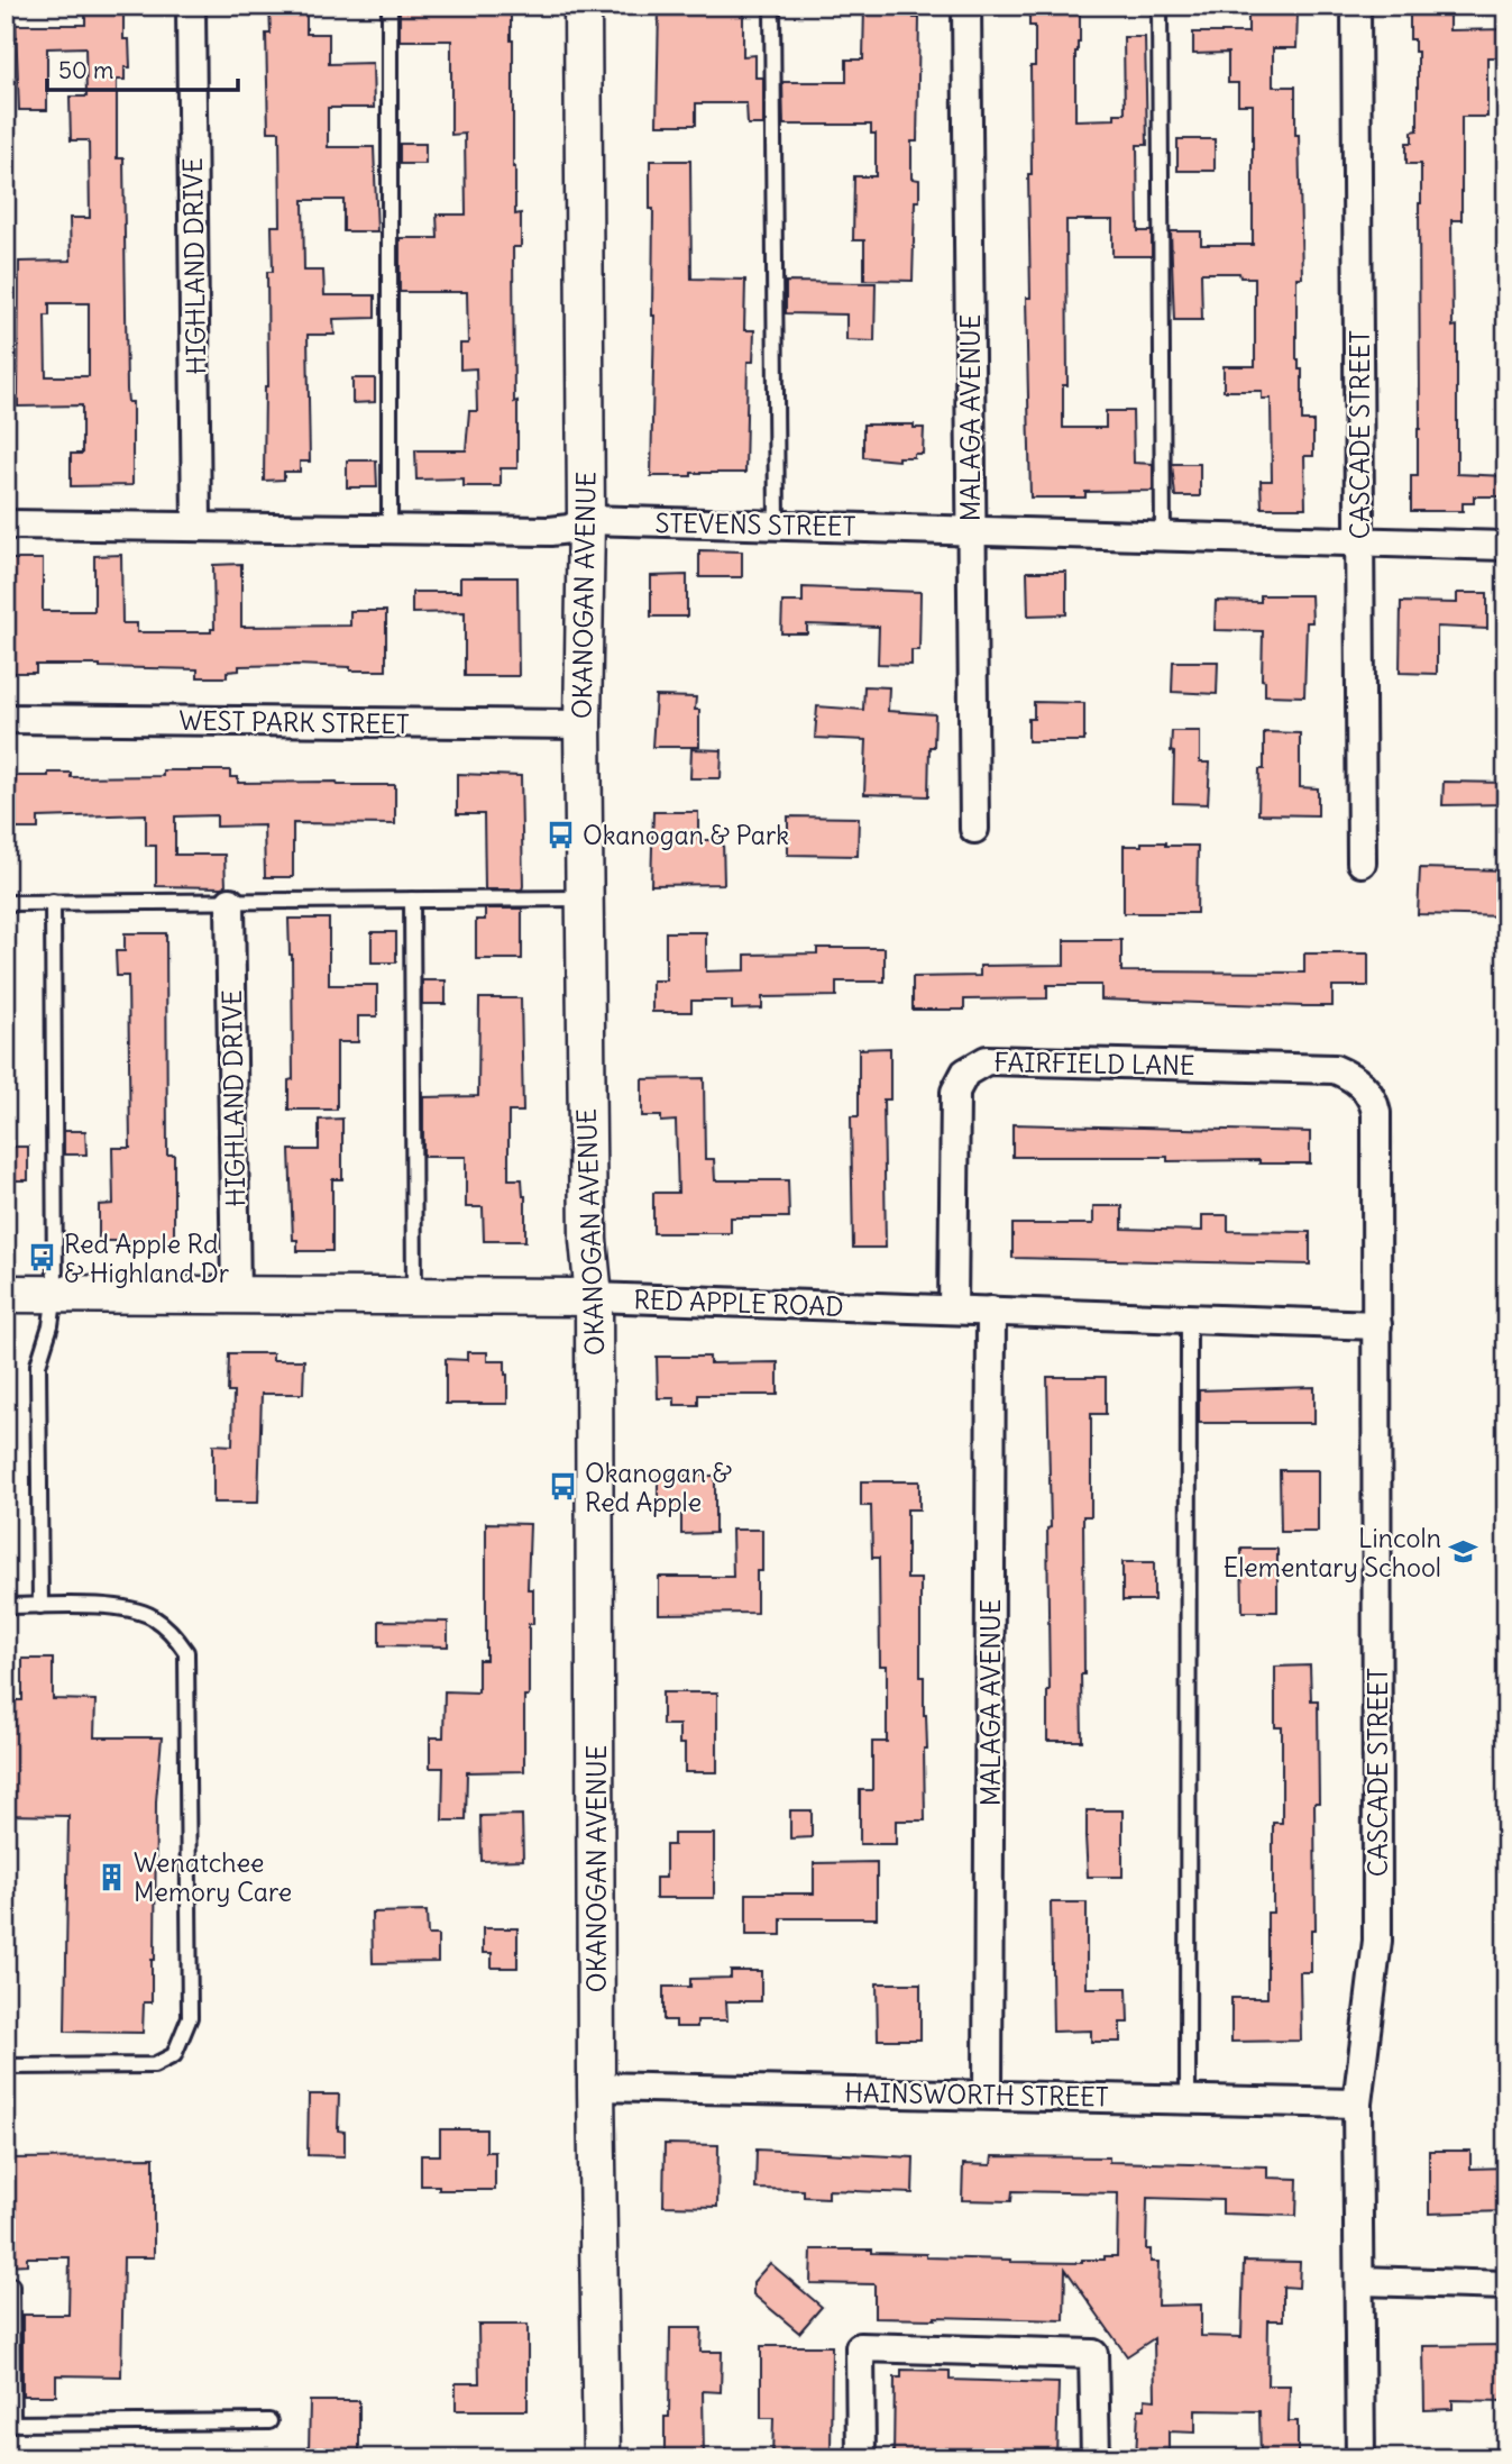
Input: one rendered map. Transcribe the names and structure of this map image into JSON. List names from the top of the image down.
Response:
{
  "streets": {
    "street": [
      "HIGHLAND DRIVE",
      "MALAGA AVENUE",
      "CASCADE STREET",
      "STEVENS STREET",
      "OKANOGAN AVENUE",
      "WEST PARK STREET",
      "FAIRFIELD LANE",
      "RED APPLE ROAD",
      "HAINSWORTH STREET"
    ]
  },
  "crossings": [
    ["HIGHLAND DRIVE", "STEVENS STREET"],
    ["HIGHLAND DRIVE", "RED APPLE ROAD"],
    ["MALAGA AVENUE", "STEVENS STREET"],
    ["MALAGA AVENUE", "RED APPLE ROAD"],
    ["MALAGA AVENUE", "HAINSWORTH STREET"],
    ["CASCADE STREET", "STEVENS STREET"],
    ["CASCADE STREET", "FAIRFIELD LANE"],
    ["CASCADE STREET", "RED APPLE ROAD"],
    ["CASCADE STREET", "HAINSWORTH STREET"],
    ["STEVENS STREET", "OKANOGAN AVENUE"],
    ["OKANOGAN AVENUE", "WEST PARK STREET"],
    ["OKANOGAN AVENUE", "RED APPLE ROAD"],
    ["OKANOGAN AVENUE", "HAINSWORTH STREET"],
    ["FAIRFIELD LANE", "RED APPLE ROAD"]
  ],
  "places": {
    "bus stop": ["Okanogan & Park", "Red Apple Rd & Highland Dr", "Okanogan & Red Apple"],
    "school or university": ["Lincoln Elementary School"],
    "building": ["Wenatchee Memory Care"]
  },
  "scale_bar": "50 m"
}
